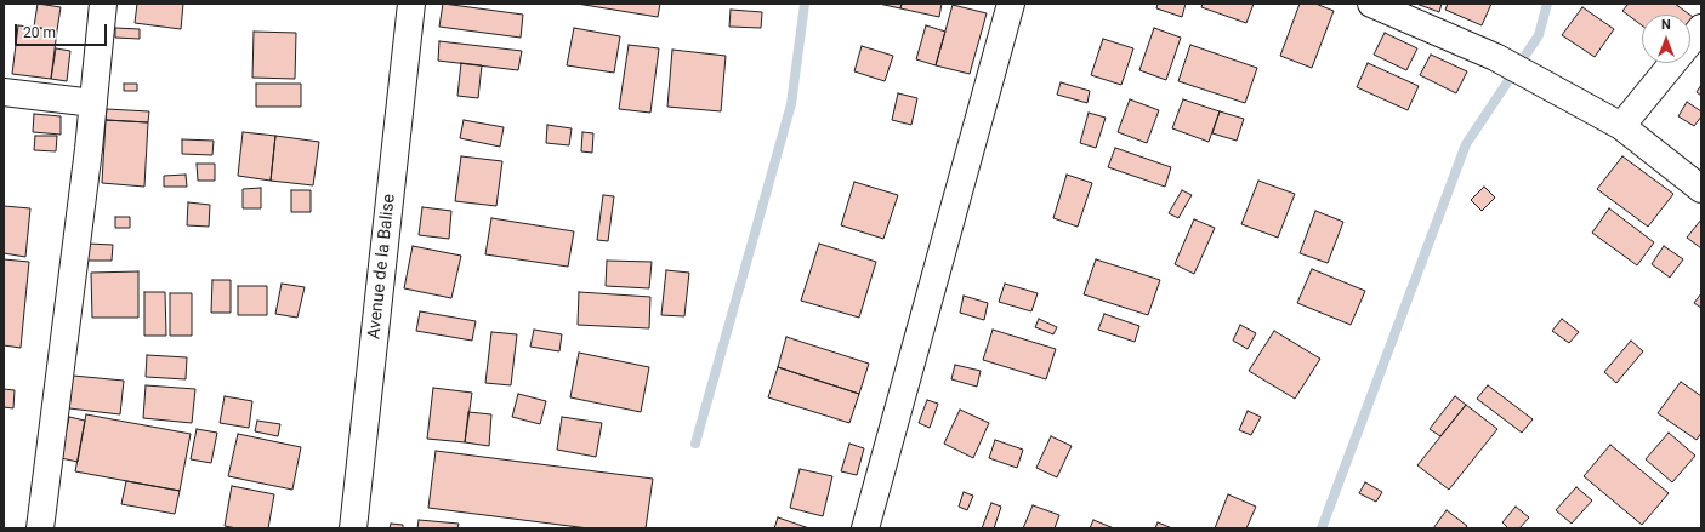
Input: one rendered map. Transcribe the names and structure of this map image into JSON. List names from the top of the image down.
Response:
{
  "streets": {
    "street": ["Avenue de la Balise"]
  },
  "scale_bar": "20 m",
  "north": "top"
}
